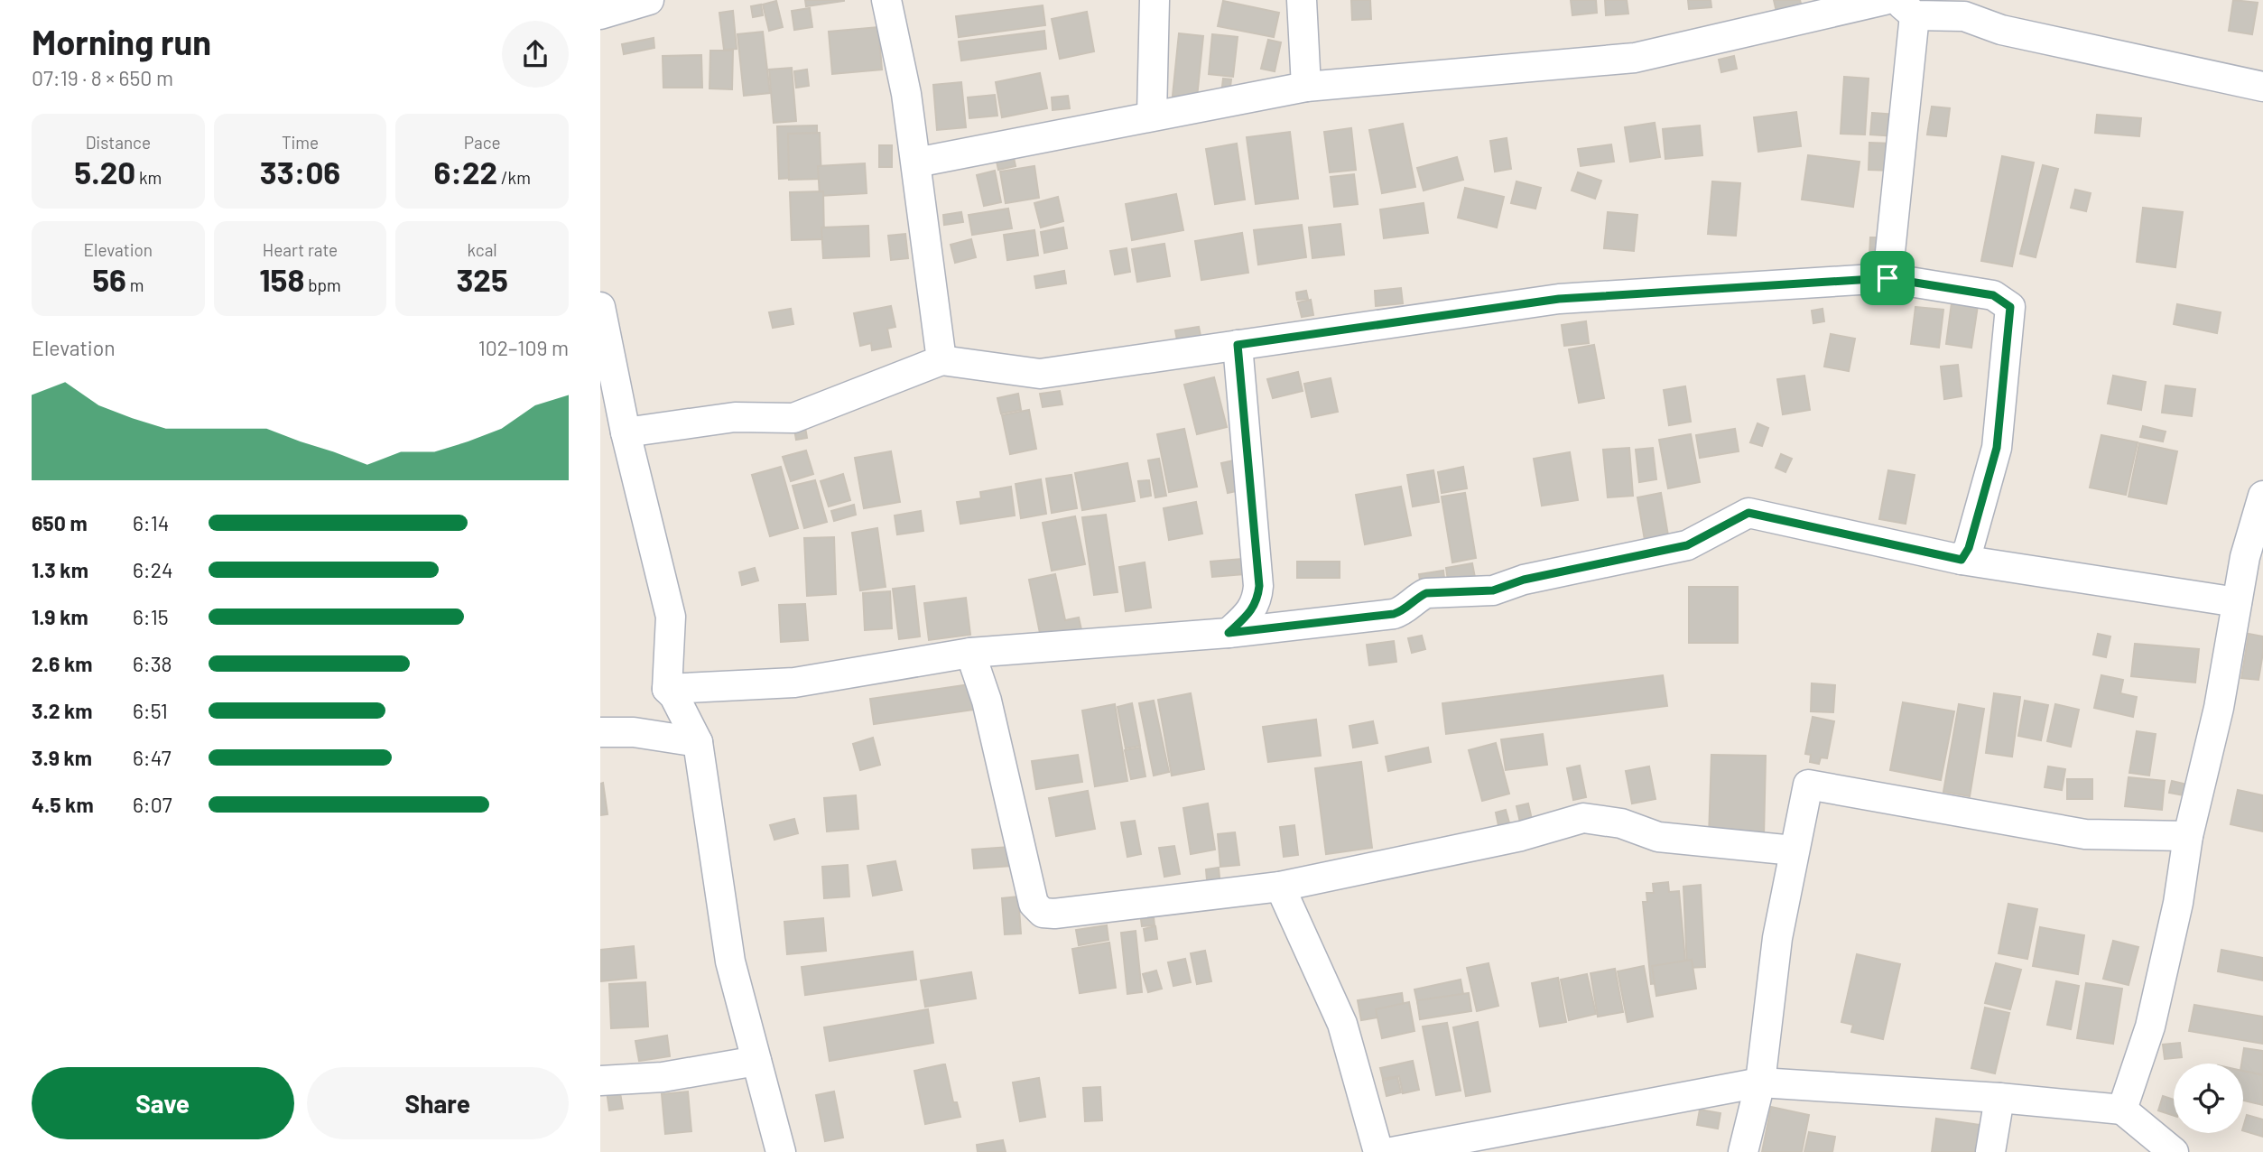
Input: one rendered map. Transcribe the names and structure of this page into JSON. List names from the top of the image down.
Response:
{
  "page": {
    "heading": ["Morning run", "07:19 · 8 × 650 m"],
    "stats": [
      ["Distance", "5.20 km"],
      ["Time", "33:06"],
      ["Pace", "6:22 /km"],
      ["Elevation", "56 m"],
      ["Heart rate", "158 bpm"],
      ["kcal", "325"]
    ],
    "chart": ["Elevation", "102–109 m"],
    "list": [
      {
        "name": "650 m",
        "note": "6:14"
      },
      {
        "name": "1.3 km",
        "note": "6:24"
      },
      {
        "name": "1.9 km",
        "note": "6:15"
      },
      {
        "name": "2.6 km",
        "note": "6:38"
      },
      {
        "name": "3.2 km",
        "note": "6:51"
      },
      {
        "name": "3.9 km",
        "note": "6:47"
      },
      {
        "name": "4.5 km",
        "note": "6:07"
      }
    ],
    "buttons": ["Save", "Share"]
  }
}
